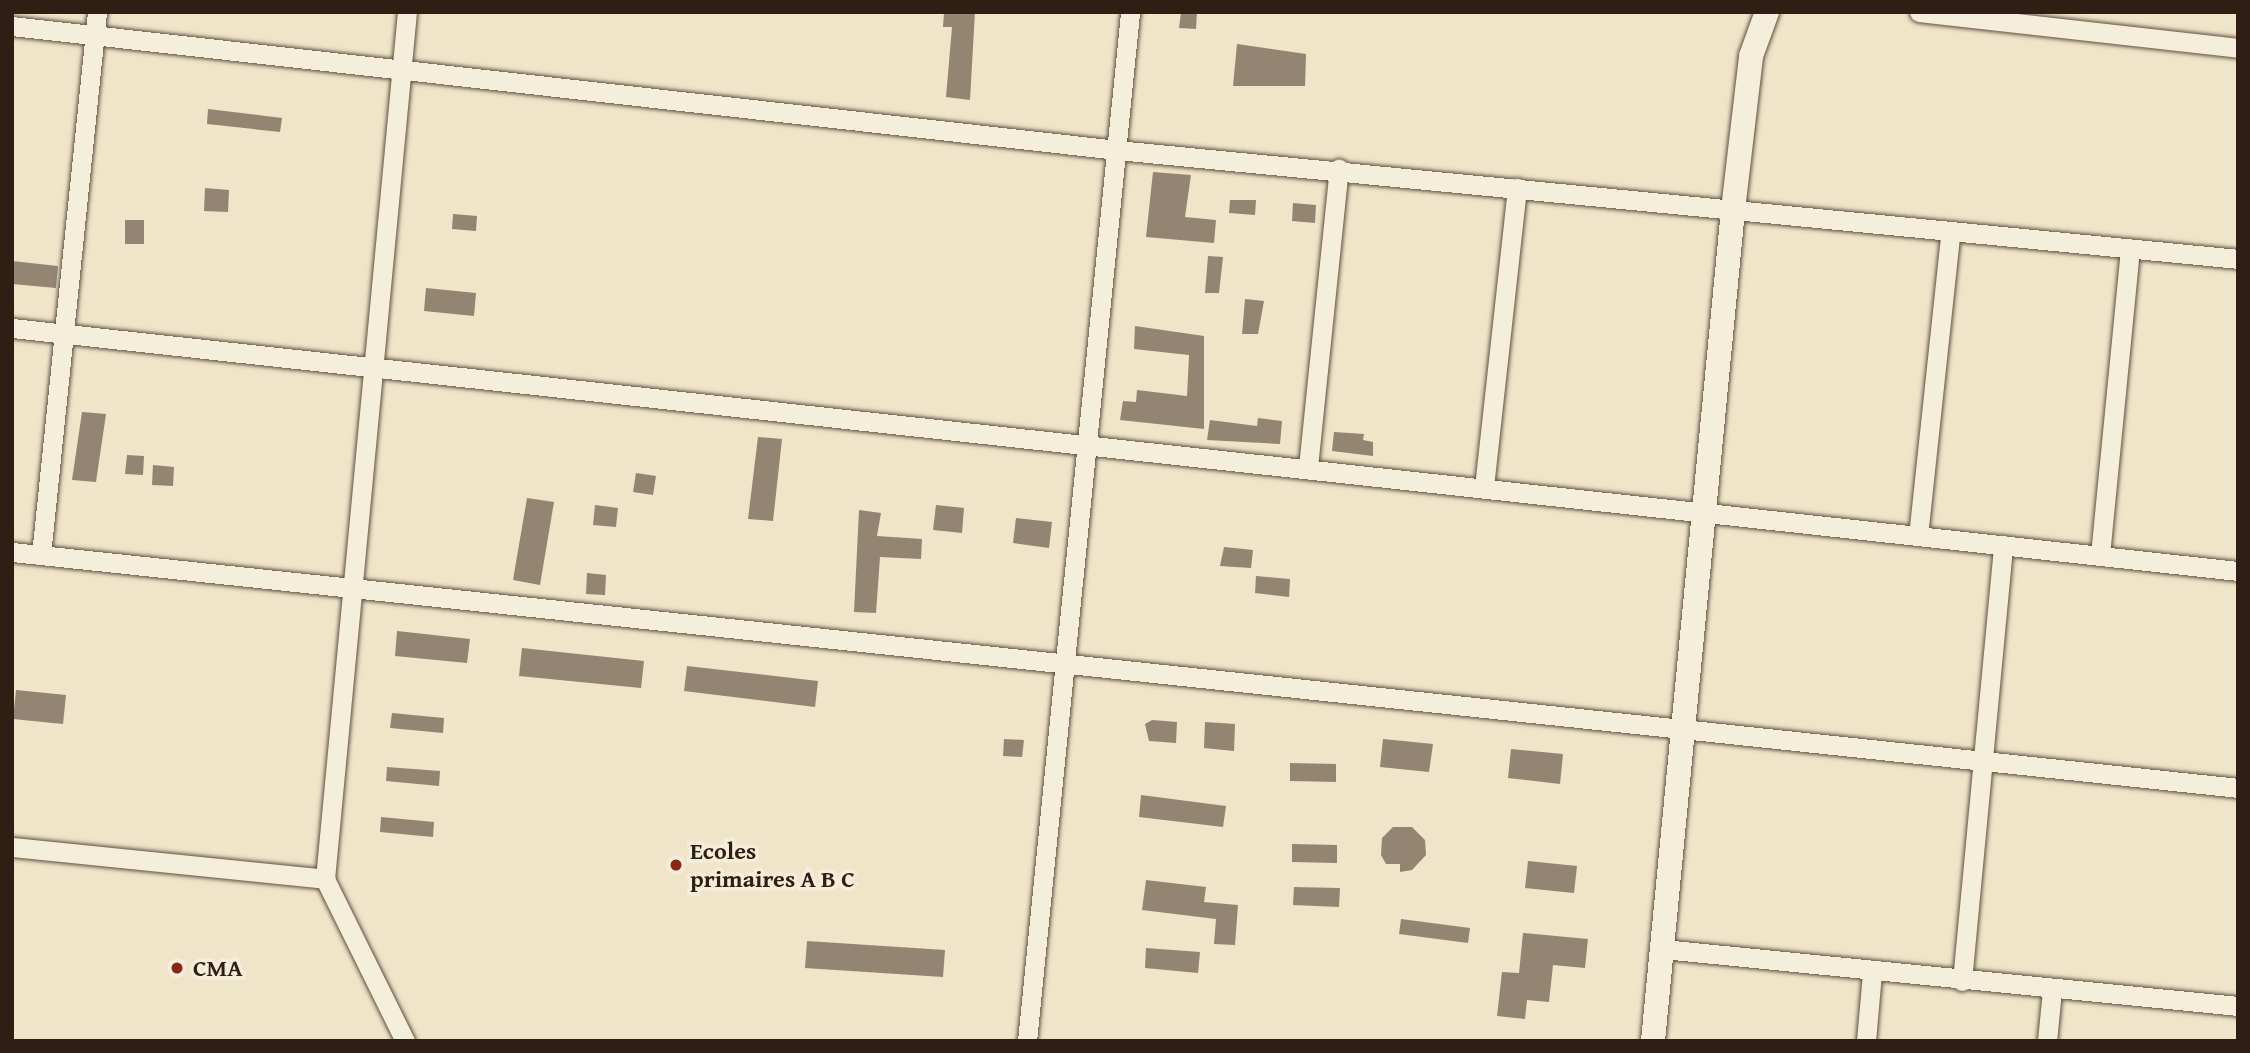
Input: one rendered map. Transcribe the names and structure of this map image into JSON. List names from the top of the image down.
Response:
{
  "places": ["Ecoles primaires A B C", "CMA"]
}
